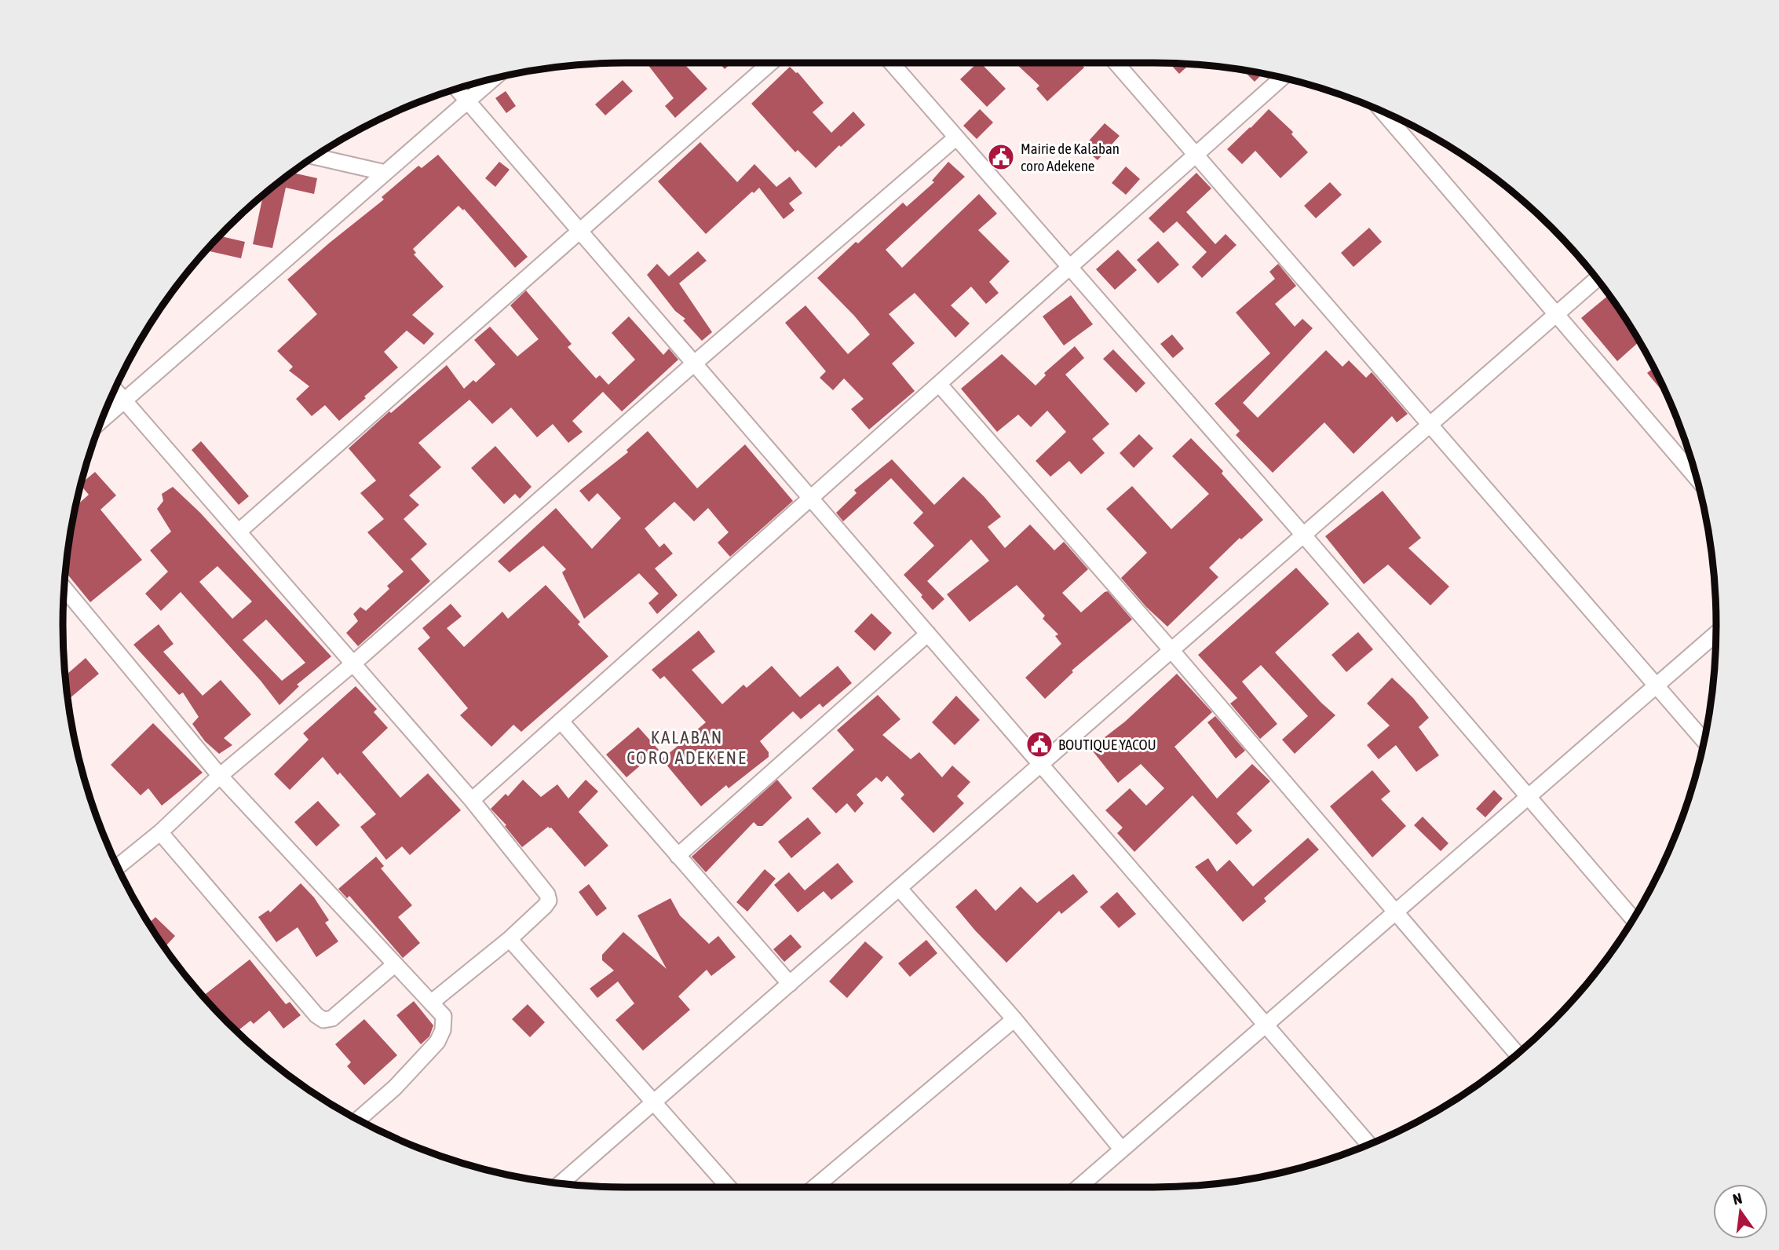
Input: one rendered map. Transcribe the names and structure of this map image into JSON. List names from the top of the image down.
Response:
{
  "districts": ["KALABAN CORO ADEKENE"],
  "places": {
    "public building": ["Mairie de Kalaban coro Adekene", "BOUTIQUE YACOU"]
  },
  "north": "top"
}
